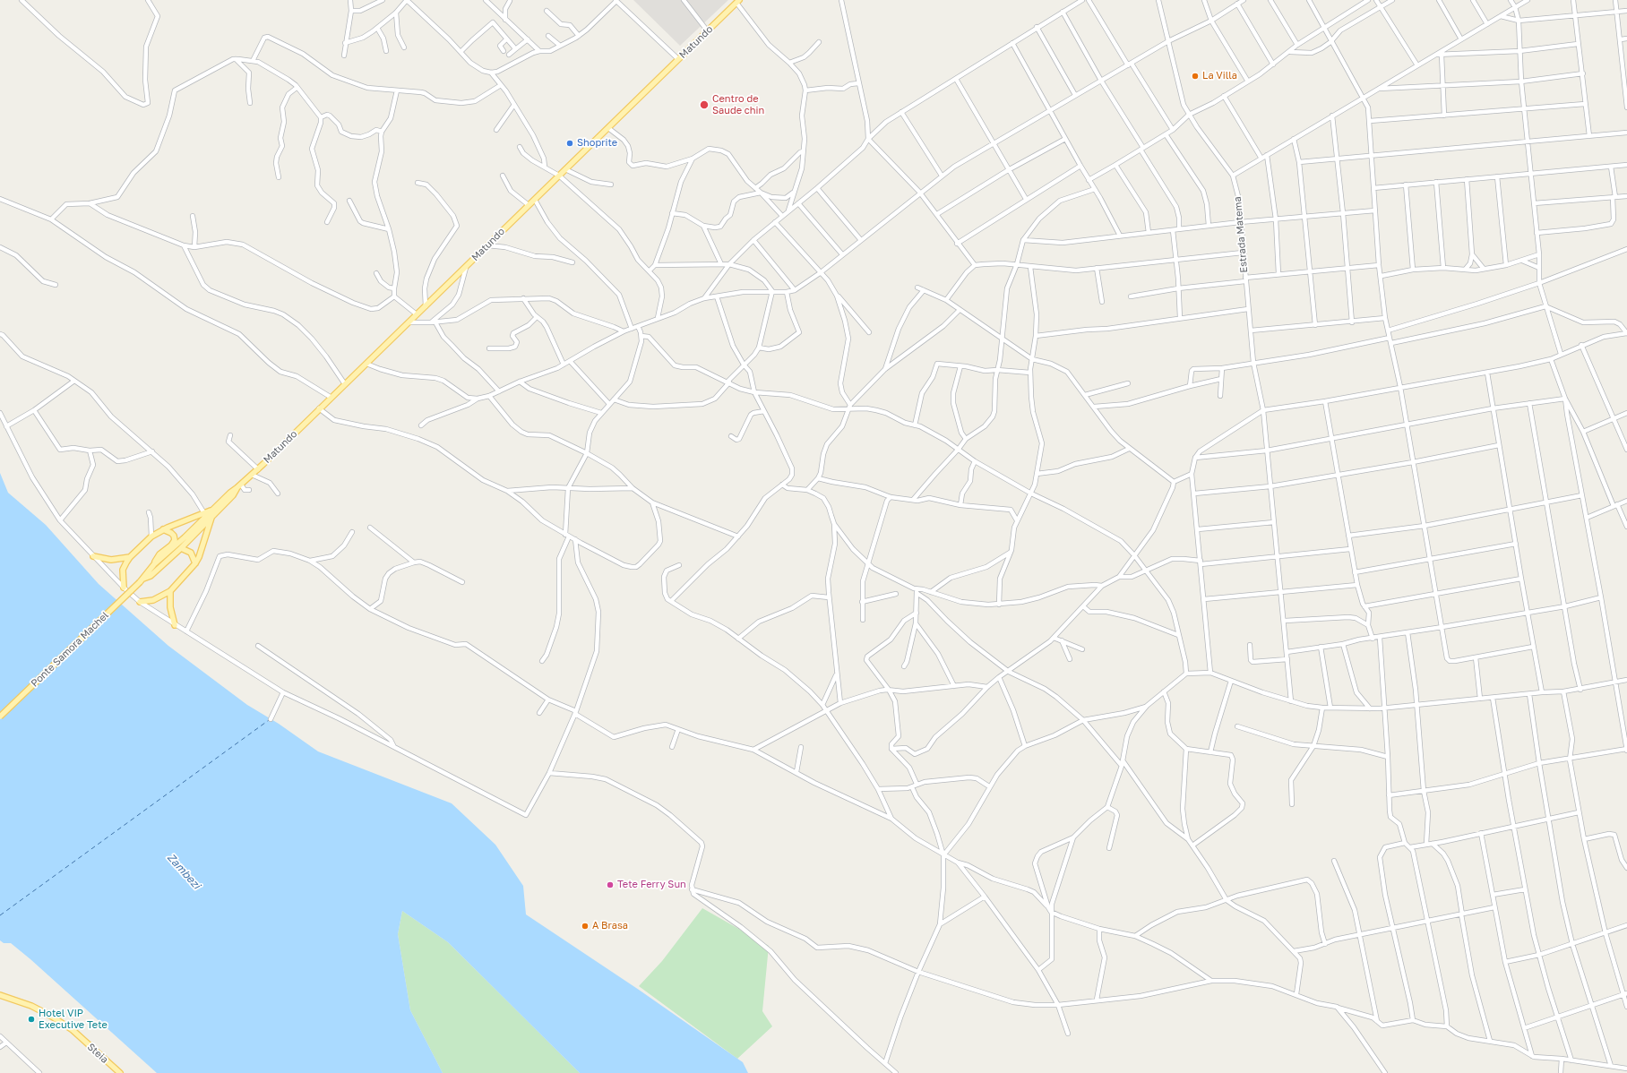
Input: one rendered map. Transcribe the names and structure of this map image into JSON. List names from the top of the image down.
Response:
{
  "streets": {
    "main road": ["Matundo", "Ponte Samora Machel", "Steia"],
    "street": ["Estrada Matema"]
  },
  "water": ["Zambezi"],
  "places": [
    "La Villa",
    "Centro de Saude chin",
    "Shoprite",
    "Tete Ferry Sun",
    "A Brasa",
    "Hotel VIP Executive Tete"
  ]
}
